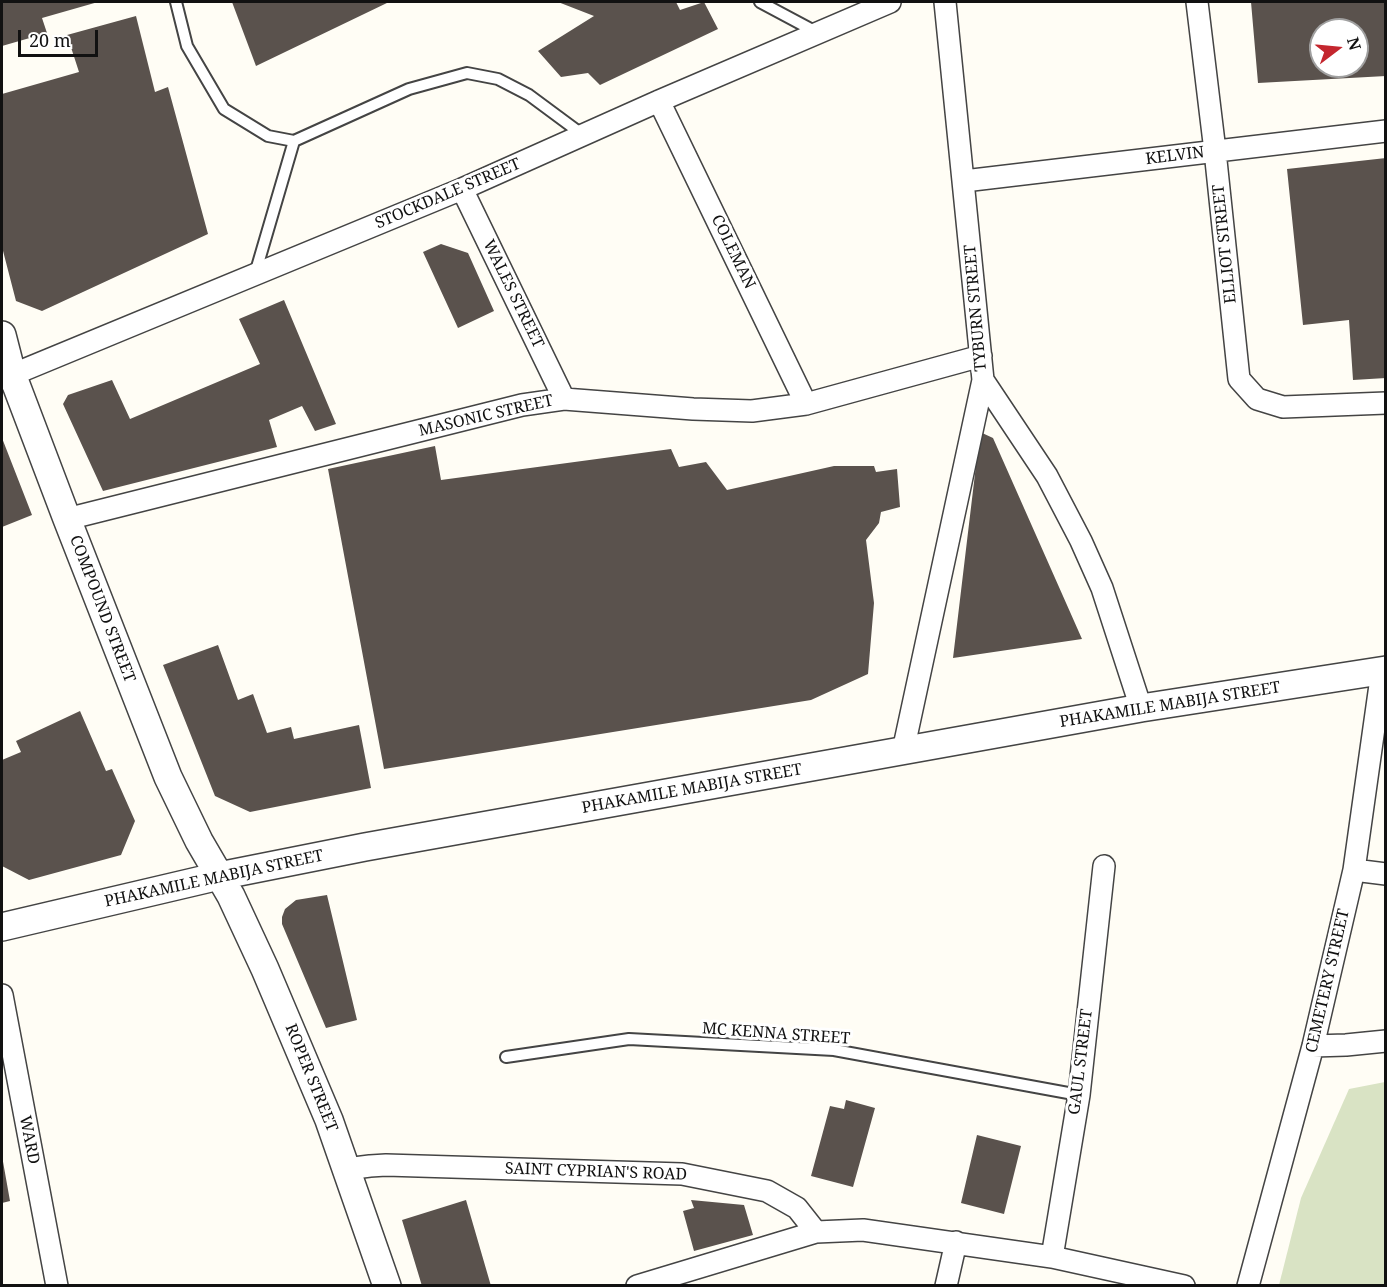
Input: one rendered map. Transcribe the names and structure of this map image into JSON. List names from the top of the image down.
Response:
{
  "streets": {
    "street": [
      "KELVIN",
      "STOCKDALE STREET",
      "ELLIOT STREET",
      "COLEMAN",
      "WALES STREET",
      "TYBURN STREET",
      "MASONIC STREET",
      "COMPOUND STREET",
      "PHAKAMILE MABIJA STREET",
      "CEMETERY STREET",
      "GAUL STREET",
      "ROPER STREET",
      "WARD",
      "SAINT CYPRIAN'S ROAD"
    ],
    "lane": ["MC KENNA STREET"]
  },
  "crossings": [
    ["KELVIN", "ELLIOT STREET"],
    ["KELVIN", "TYBURN STREET"],
    ["STOCKDALE STREET", "COLEMAN"],
    ["STOCKDALE STREET", "WALES STREET"],
    ["STOCKDALE STREET", "COMPOUND STREET"],
    ["COLEMAN", "MASONIC STREET"],
    ["WALES STREET", "MASONIC STREET"],
    ["TYBURN STREET", "MASONIC STREET"],
    ["TYBURN STREET", "PHAKAMILE MABIJA STREET"],
    ["MASONIC STREET", "COMPOUND STREET"],
    ["COMPOUND STREET", "PHAKAMILE MABIJA STREET"],
    ["COMPOUND STREET", "ROPER STREET"],
    ["PHAKAMILE MABIJA STREET", "CEMETERY STREET"],
    ["PHAKAMILE MABIJA STREET", "ROPER STREET"],
    ["MC KENNA STREET", "GAUL STREET"],
    ["ROPER STREET", "SAINT CYPRIAN'S ROAD"]
  ],
  "scale_bar": "20 m",
  "north": "right"
}
